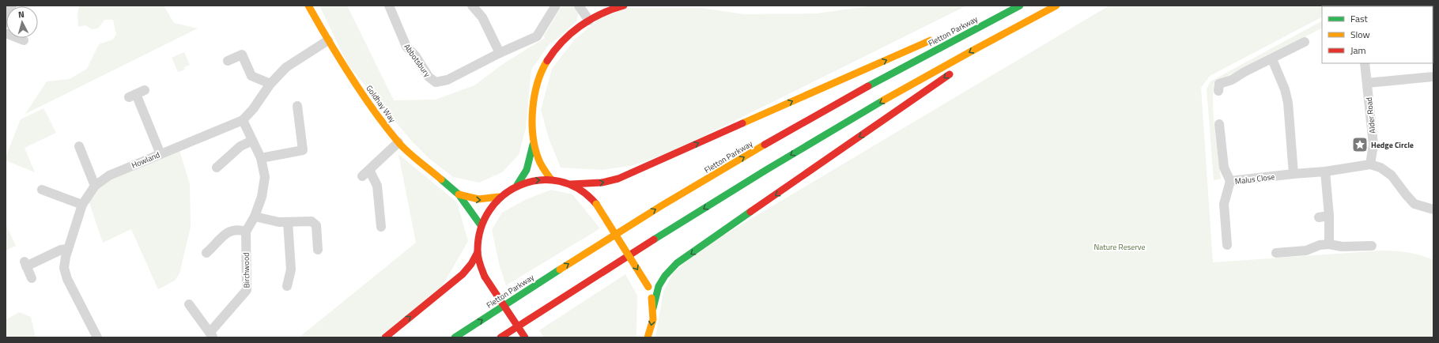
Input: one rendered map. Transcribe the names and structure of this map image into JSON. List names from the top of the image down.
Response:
{
  "streets": {
    "main road": ["Fletton Parkway", "Goldhay Way"],
    "street": [
      "Abbotsbury",
      "Alder Road",
      "Howland",
      "Malus Close",
      "Birchwood"
    ]
  },
  "crossings": [
    ["Goldhay Way", "Howland"],
    ["Alder Road", "Malus Close"]
  ],
  "parks": ["Nature Reserve"],
  "places": {
    "place": ["Hedge Circle"]
  },
  "legend": ["Fast", "Slow", "Jam"],
  "north": "top"
}
